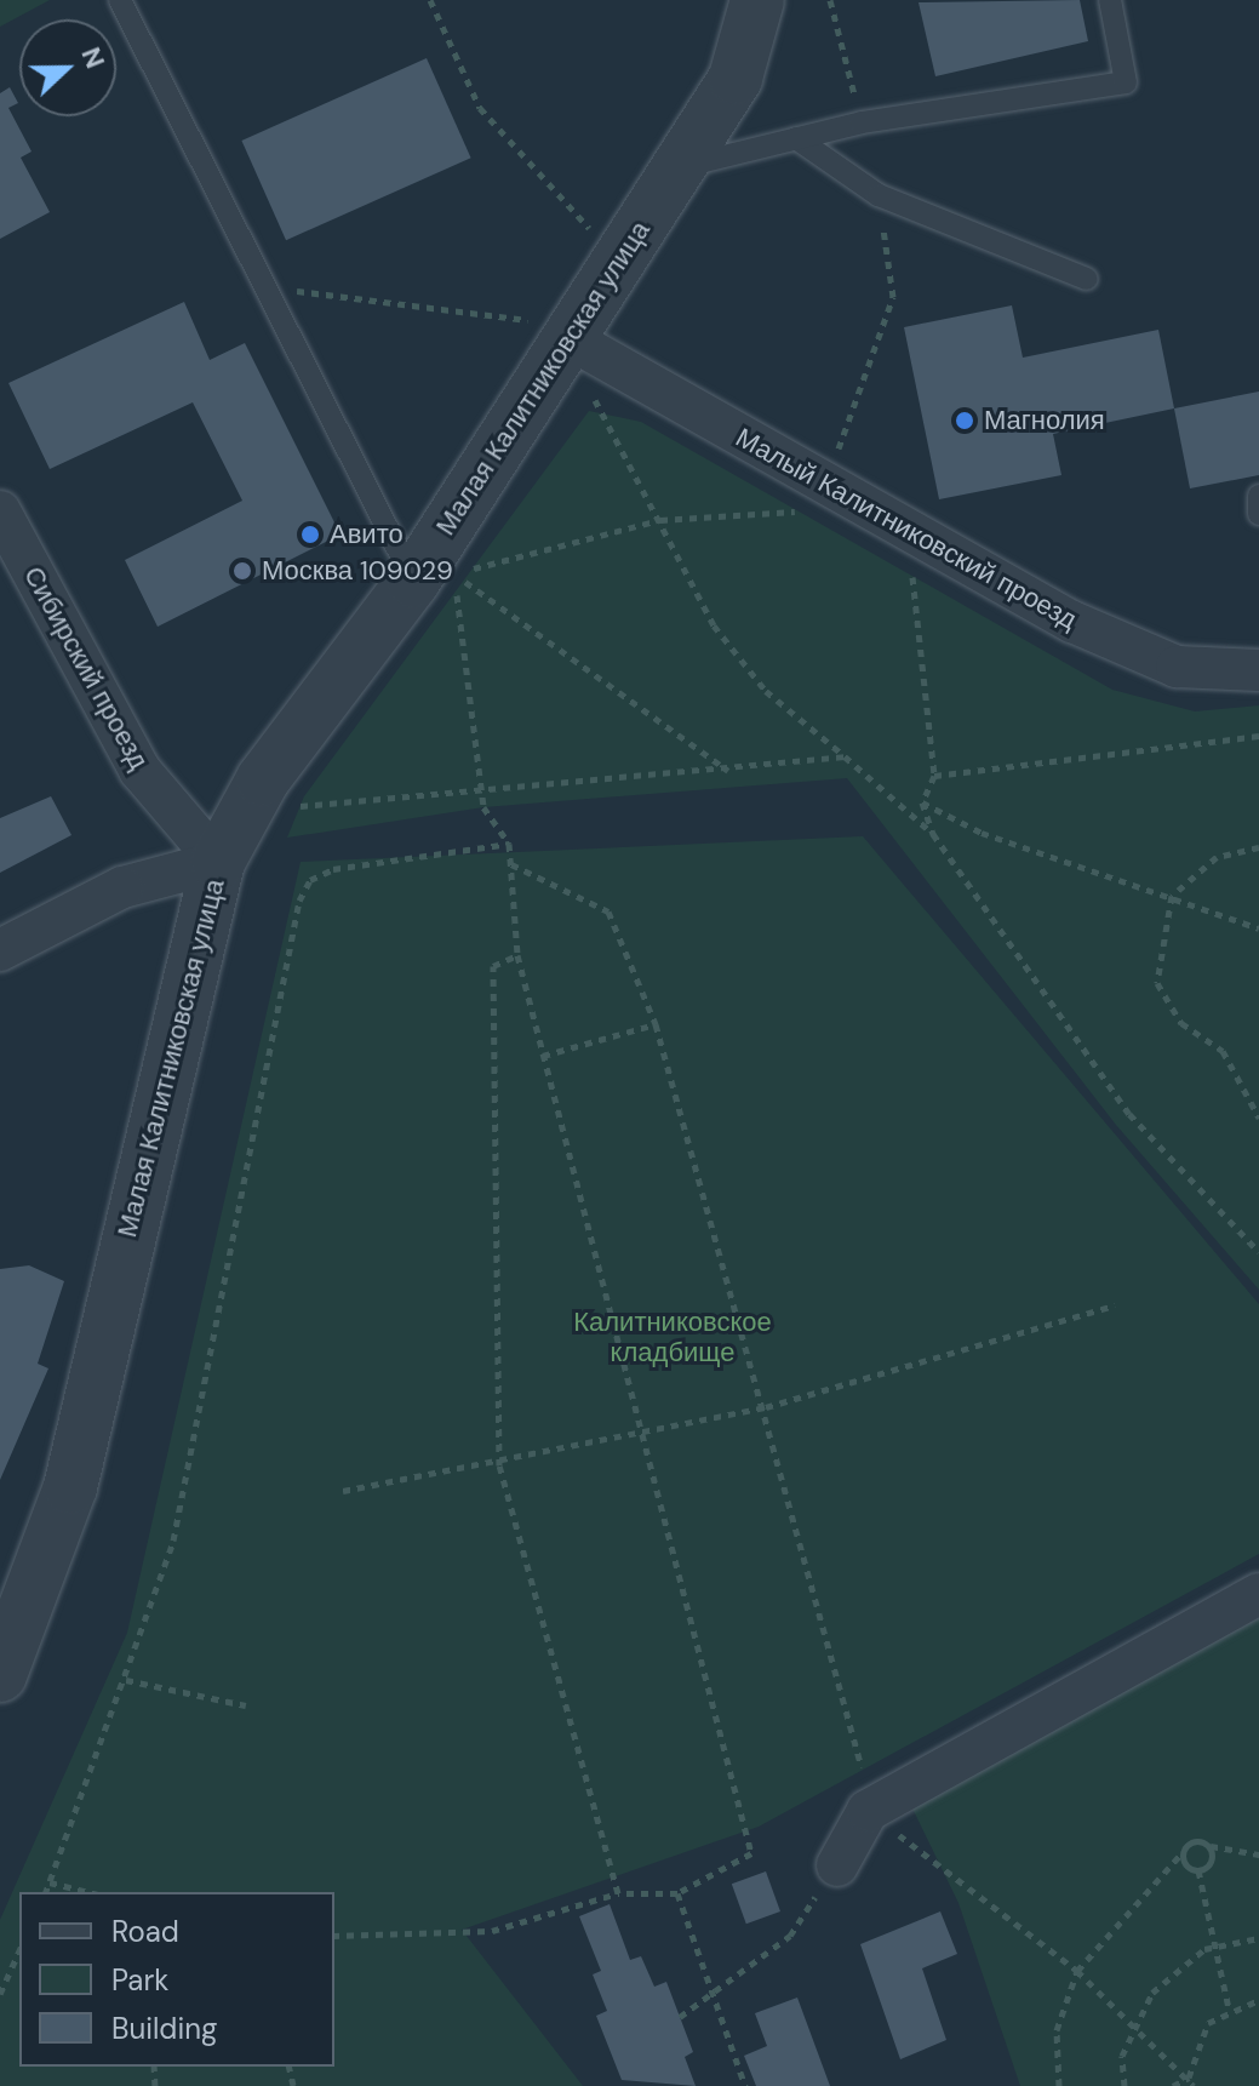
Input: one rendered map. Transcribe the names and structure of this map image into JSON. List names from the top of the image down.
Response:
{
  "streets": {
    "street": ["Малая Калитниковская улица", "Малый Калитниковский проезд", "Сибирский проезд"]
  },
  "crossings": [
    ["Малая Калитниковская улица", "Малый Калитниковский проезд"],
    ["Малая Калитниковская улица", "Сибирский проезд"]
  ],
  "parks": ["Калитниковское кладбище"],
  "places": ["Магнолия", "Авито", "Москва 109029"],
  "legend": ["Road", "Park", "Building"],
  "north": "right"
}
